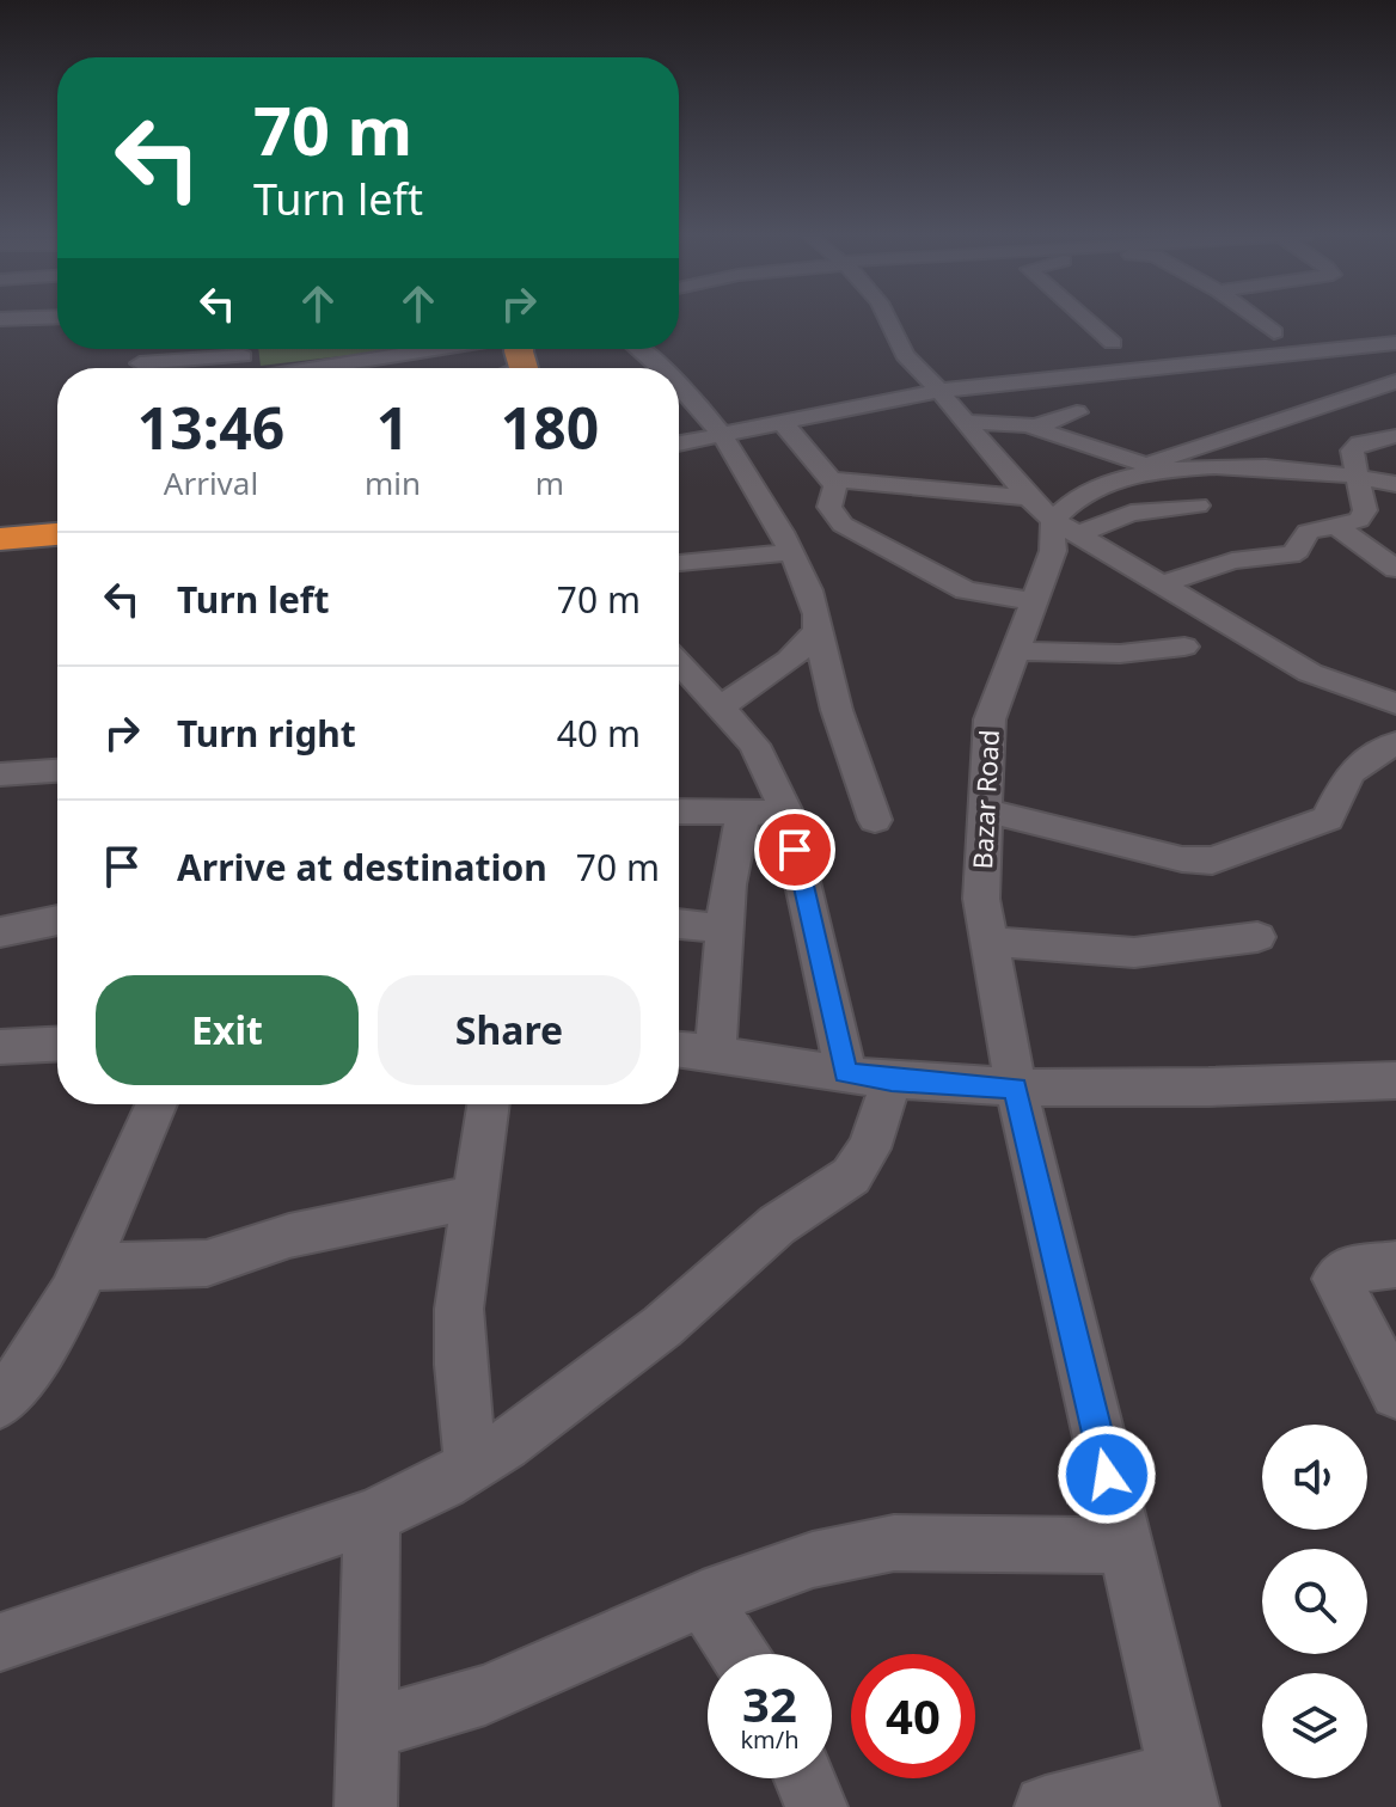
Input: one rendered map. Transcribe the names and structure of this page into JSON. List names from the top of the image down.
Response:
{
  "streets": {
    "street": ["Bazar Road"]
  },
  "page": {
    "turn": ["70 m", "Turn left"],
    "eta": [
      "13:46",
      "Arrival",
      "1",
      "min",
      "180",
      "m"
    ],
    "list": [
      {
        "name": "Turn left",
        "value": "70 m"
      },
      {
        "name": "Turn right",
        "value": "40 m"
      },
      {
        "name": "Arrive at destination",
        "value": "70 m"
      }
    ],
    "buttons": ["Exit", "Share"],
    "speed": "32 km/h",
    "limit": "40"
  }
}
